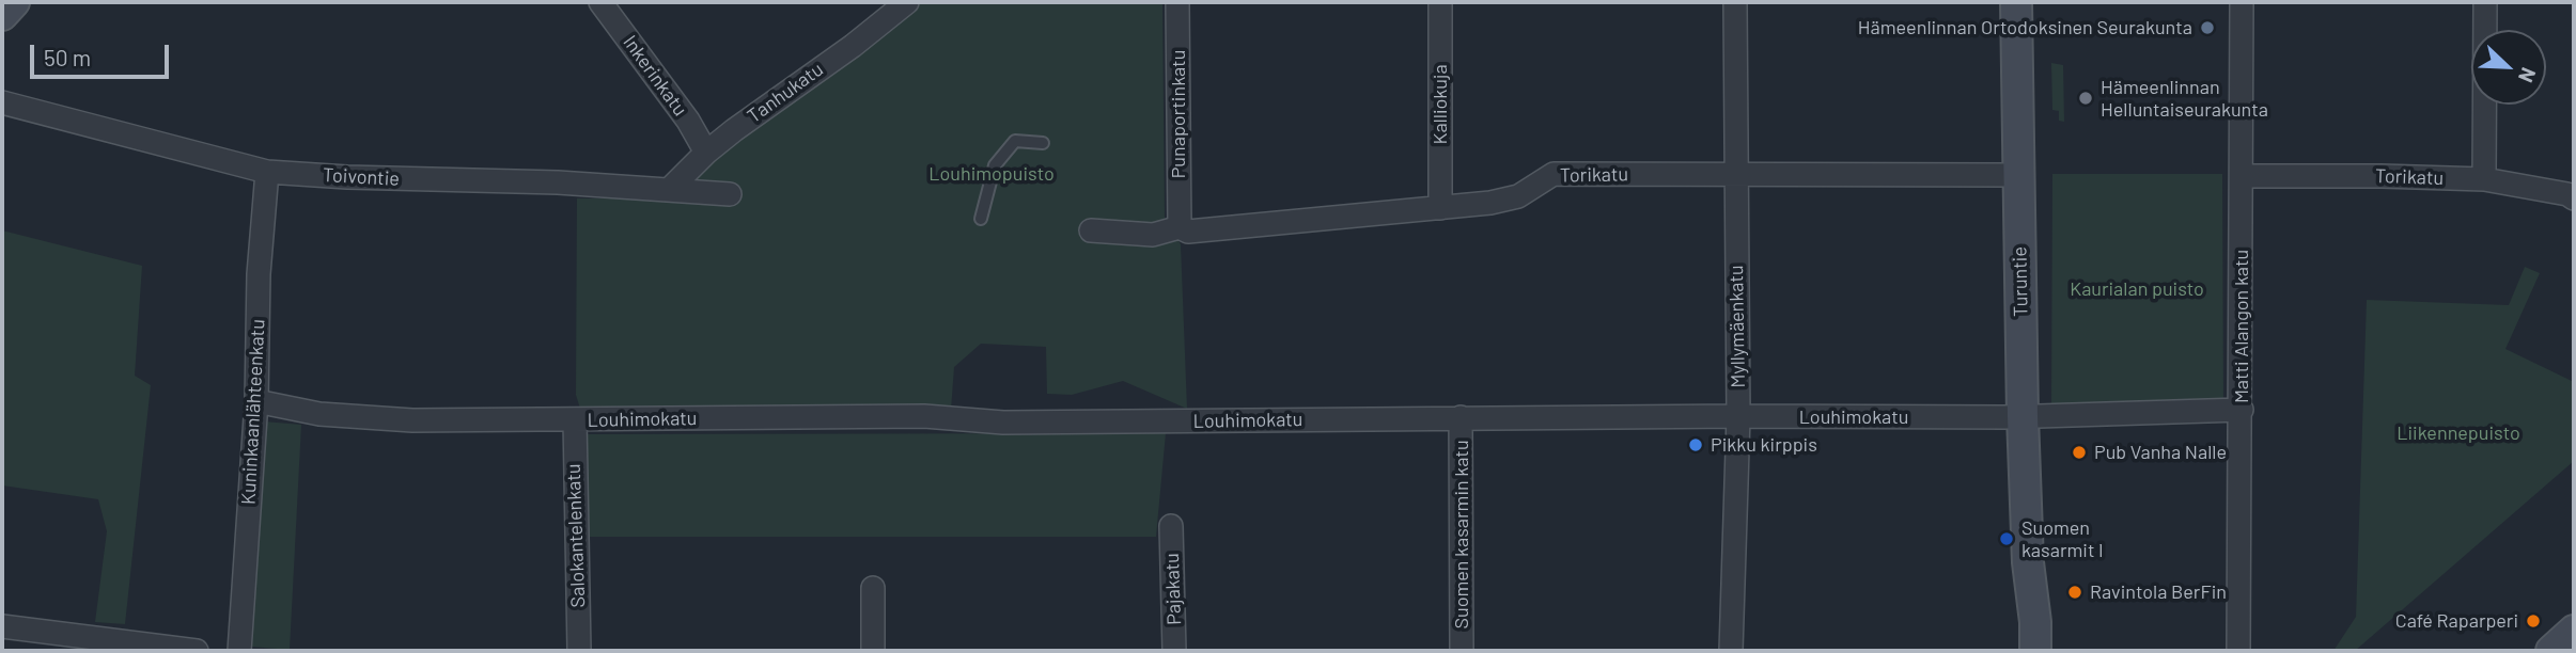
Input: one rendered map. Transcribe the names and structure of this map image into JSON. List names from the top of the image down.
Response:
{
  "streets": {
    "main road": ["Turuntie"],
    "street": [
      "Inkerinkatu",
      "Tanhukatu",
      "Kalliokuja",
      "Punaportinkatu",
      "Torikatu",
      "Toivontie",
      "Myllymäenkatu",
      "Matti Alangon katu",
      "Kuninkaanlähteenkatu",
      "Louhimokatu",
      "Suomen kasarmin katu",
      "Salokantelenkatu",
      "Pajakatu"
    ]
  },
  "crossings": [
    ["Inkerinkatu", "Tanhukatu"],
    ["Tanhukatu", "Toivontie"],
    ["Kalliokuja", "Torikatu"],
    ["Punaportinkatu", "Torikatu"],
    ["Torikatu", "Turuntie"],
    ["Torikatu", "Myllymäenkatu"],
    ["Torikatu", "Matti Alangon katu"],
    ["Toivontie", "Kuninkaanlähteenkatu"],
    ["Turuntie", "Louhimokatu"],
    ["Myllymäenkatu", "Louhimokatu"],
    ["Matti Alangon katu", "Louhimokatu"],
    ["Kuninkaanlähteenkatu", "Louhimokatu"],
    ["Louhimokatu", "Suomen kasarmin katu"],
    ["Louhimokatu", "Salokantelenkatu"]
  ],
  "parks": ["Louhimopuisto", "Kaurialan puisto", "Liikennepuisto"],
  "places": [
    "Hämeenlinnan Ortodoksinen Seurakunta",
    "Hämeenlinnan Helluntaiseurakunta",
    "Pikku kirppis",
    "Pub Vanha Nalle",
    "Suomen kasarmit I",
    "Ravintola BerFin",
    "Café Raparperi"
  ],
  "scale_bar": "50 m",
  "north": "bottom right"
}
